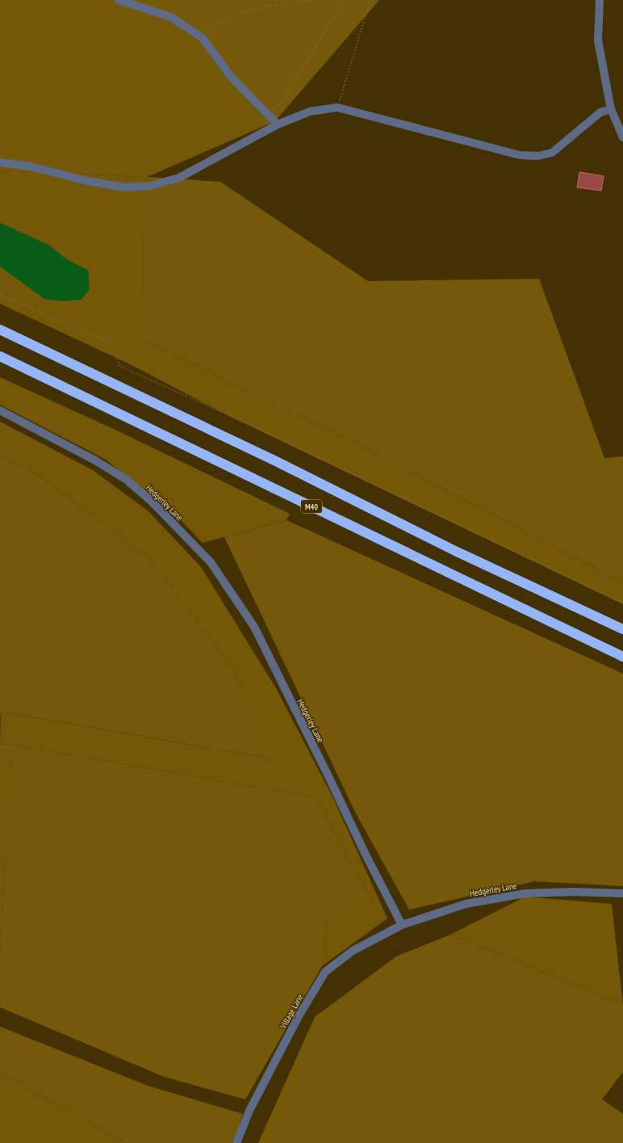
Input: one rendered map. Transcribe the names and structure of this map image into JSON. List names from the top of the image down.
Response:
{
  "streets": {
    "highway": ["M40"],
    "street": ["Hedgerley Lane", "Village Lane"]
  },
  "crossings": [
    ["Hedgerley Lane", "Village Lane"]
  ]
}
